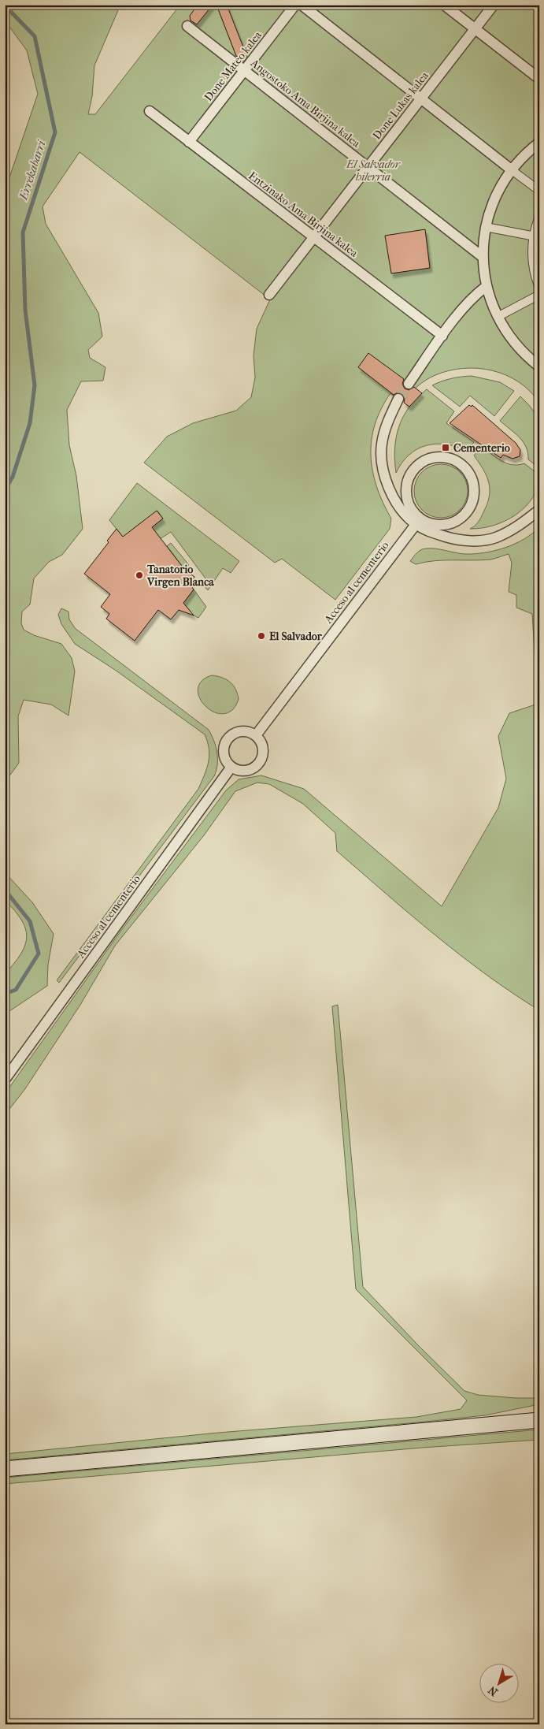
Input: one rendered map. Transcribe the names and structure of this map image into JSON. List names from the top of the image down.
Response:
{
  "streets": {
    "street": [
      "Done Mateo kalea",
      "Angostoko Ama Birjina kalea",
      "Done Lukas kalea",
      "Entzinako Ama Birjina kalea",
      "Acceso al cementerio"
    ]
  },
  "crossings": [
    ["Done Mateo kalea", "Angostoko Ama Birjina kalea"],
    ["Done Mateo kalea", "Entzinako Ama Birjina kalea"],
    ["Angostoko Ama Birjina kalea", "Done Lukas kalea"],
    ["Done Lukas kalea", "Entzinako Ama Birjina kalea"]
  ],
  "water": ["Errekabarri"],
  "parks": ["El Salvador hilerria"],
  "places": {
    "transit": ["Cementerio"],
    "other": ["Tanatorio Virgen Blanca", "El Salvador"]
  },
  "north": "bottom left"
}
